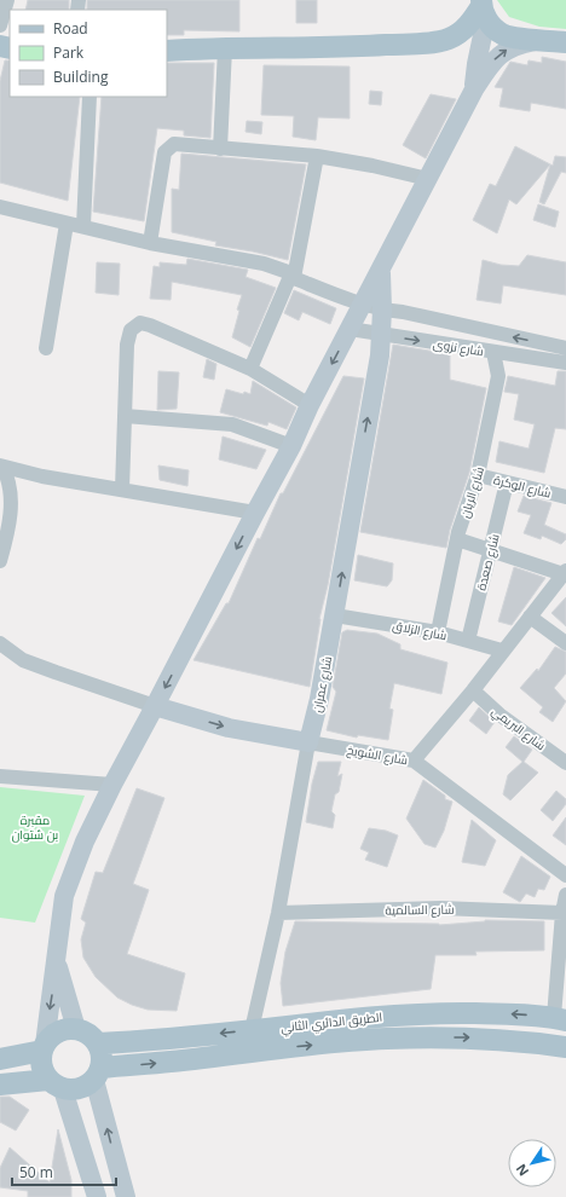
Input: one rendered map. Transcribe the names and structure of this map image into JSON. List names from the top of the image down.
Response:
{
  "streets": {
    "main road": ["شارع عمران", "شارع الشويخ", "الطريق الدائري الثاني"],
    "street": [
      "شارع نزوى",
      "شارع الوكرة",
      "شارع الريان",
      "شارع صعدة",
      "شارع الزلاق",
      "شارع البريمي",
      "شارع السالمية"
    ]
  },
  "crossings": [
    ["شارع نزوى", "شارع الريان"],
    ["شارع نزوى", "شارع عمران"],
    ["شارع الوكرة", "شارع الريان"],
    ["شارع الوكرة", "شارع صعدة"],
    ["شارع الريان", "شارع الزلاق"],
    ["شارع صعدة", "شارع الزلاق"],
    ["شارع الزلاق", "شارع عمران"],
    ["شارع عمران", "شارع الشويخ"],
    ["شارع عمران", "شارع السالمية"],
    ["شارع عمران", "الطريق الدائري الثاني"]
  ],
  "parks": ["مقبرة بن شتوان"],
  "legend": ["Road", "Park", "Building"],
  "scale_bar": "50 m",
  "north": "bottom left"
}
